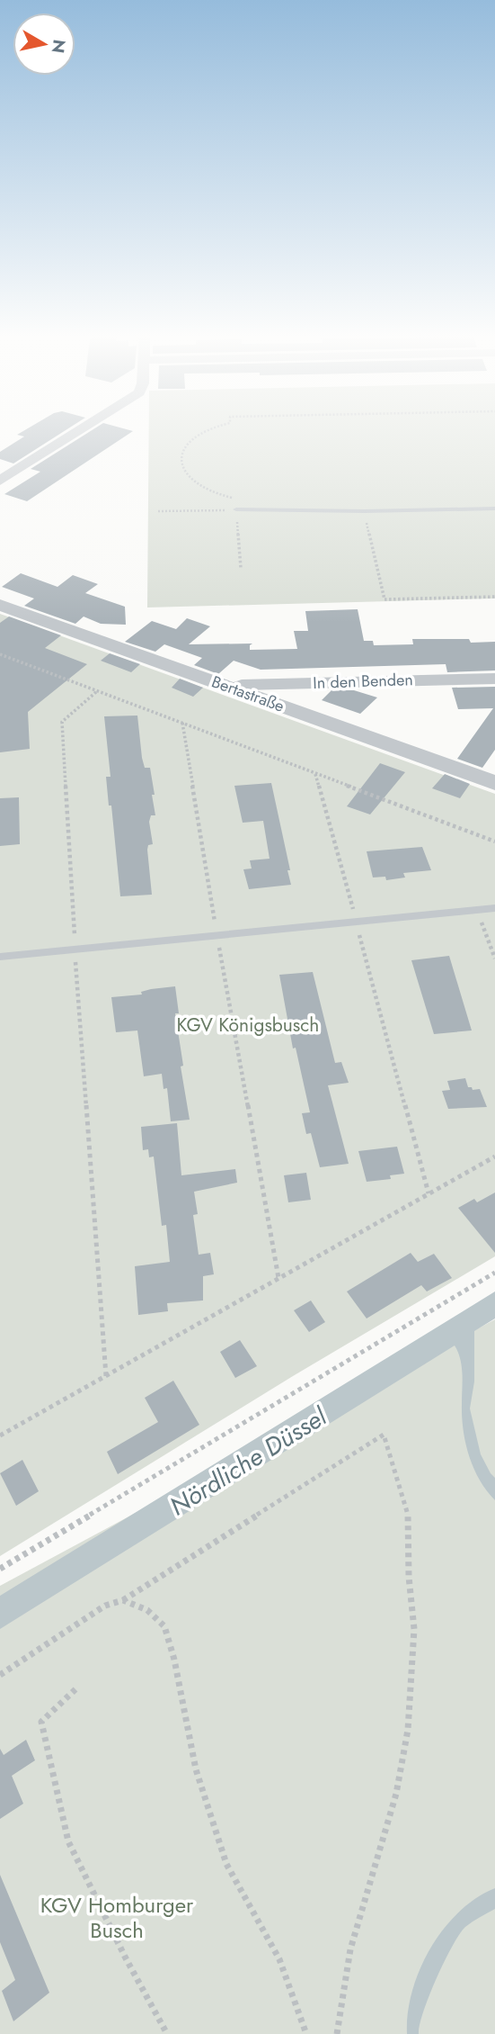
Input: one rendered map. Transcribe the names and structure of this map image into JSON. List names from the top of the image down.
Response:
{
  "streets": {
    "street": ["In den Benden", "Bertastraße"]
  },
  "crossings": [
    ["In den Benden", "Bertastraße"]
  ],
  "water": ["Nördliche Düssel"],
  "parks": ["KGV Königsbusch", "KGV Homburger Busch"],
  "north": "right"
}
